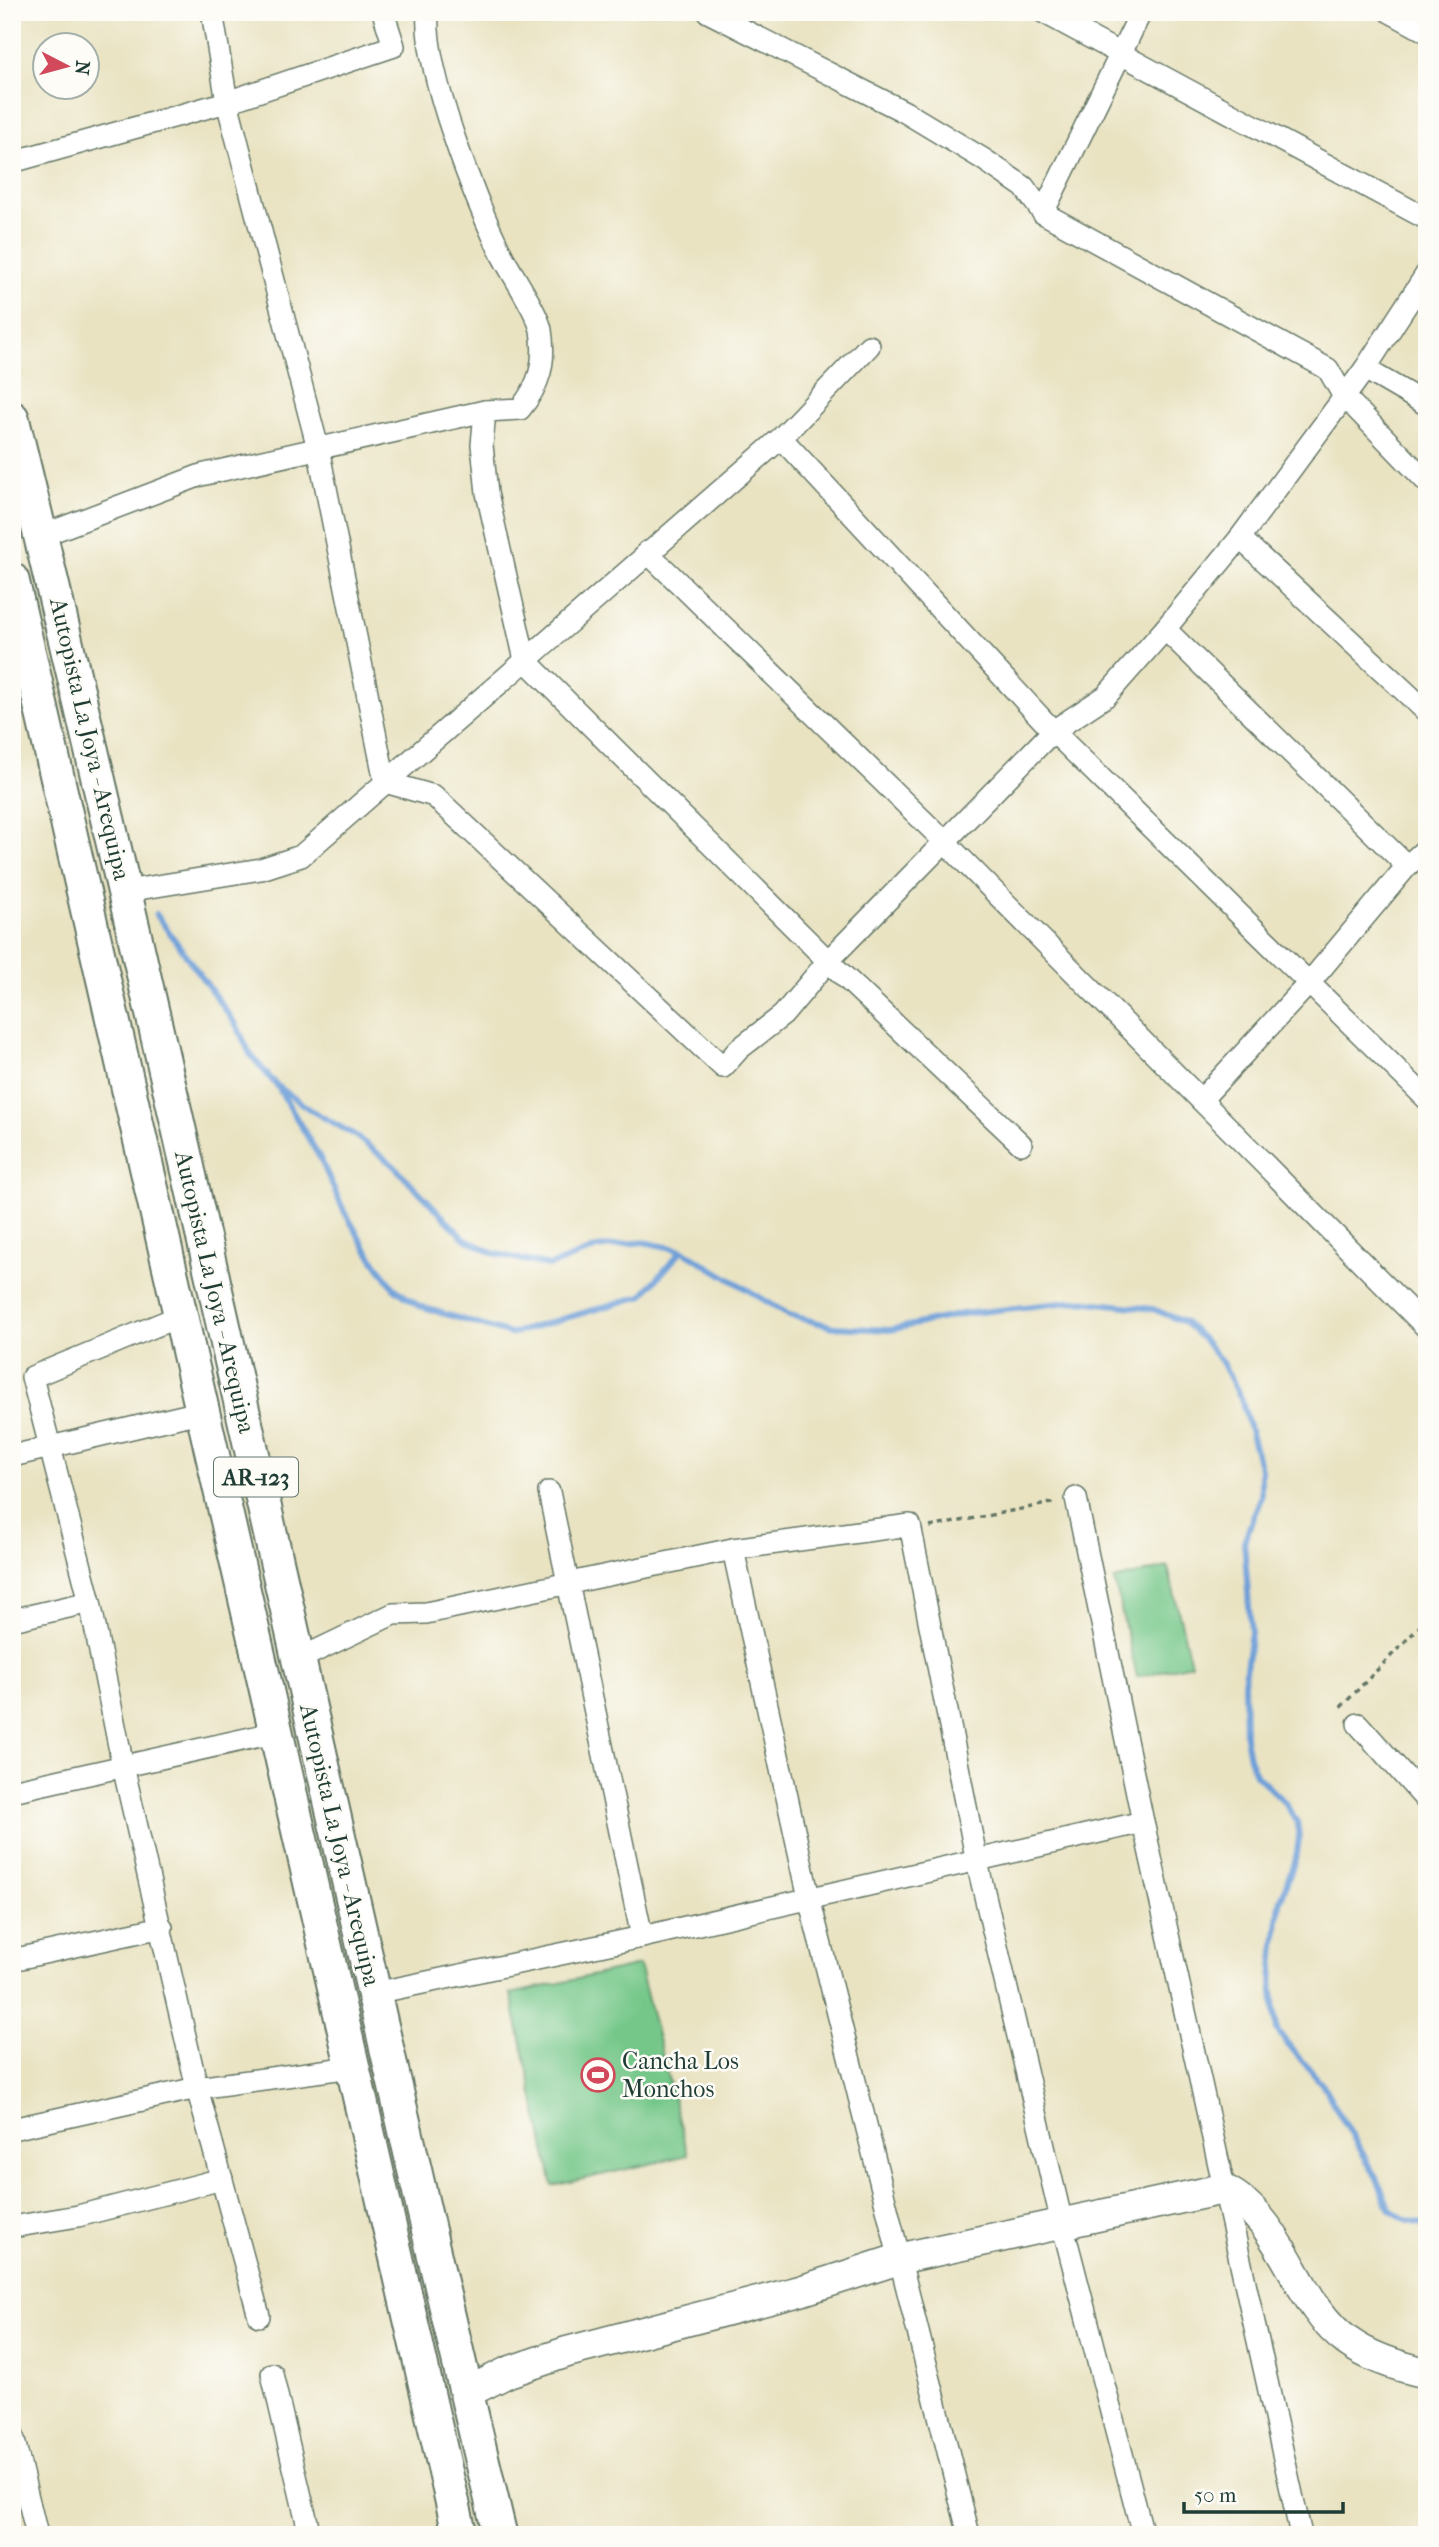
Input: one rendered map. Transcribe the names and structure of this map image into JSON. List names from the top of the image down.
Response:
{
  "streets": {
    "main road": ["Autopista La Joya - Arequipa", "AR-123"]
  },
  "places": {
    "sports": ["Cancha Los Monchos"]
  },
  "scale_bar": "50 m",
  "north": "right"
}
